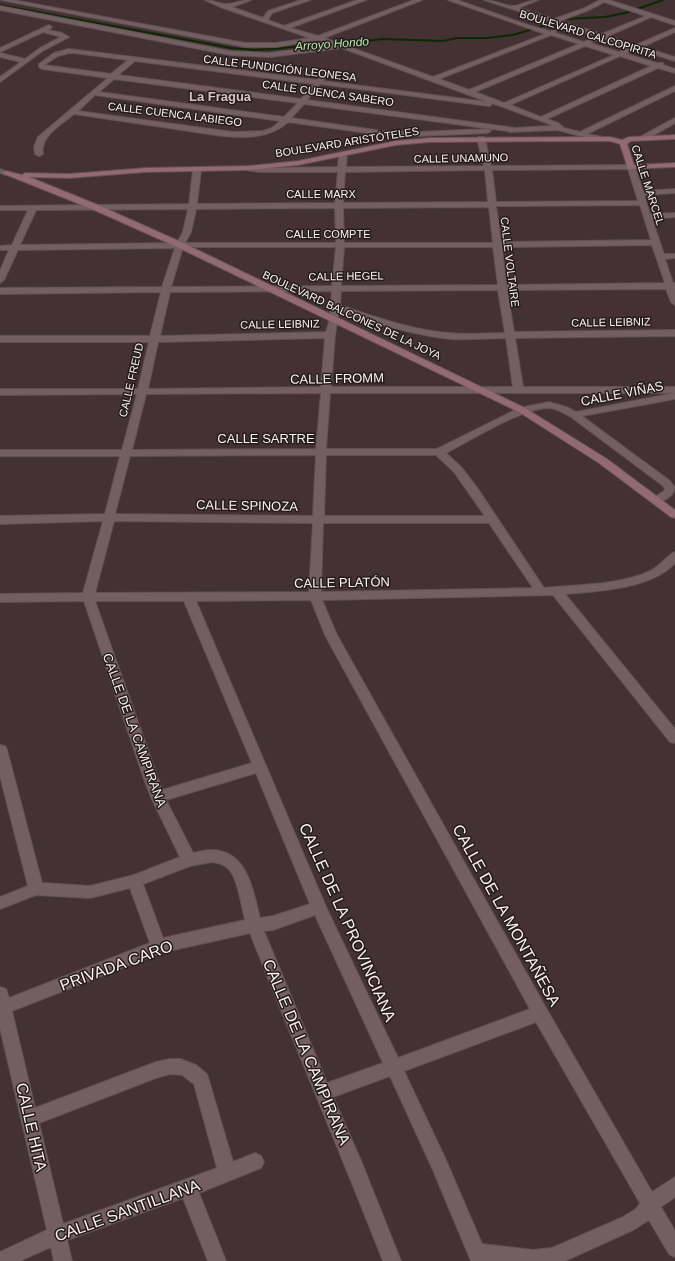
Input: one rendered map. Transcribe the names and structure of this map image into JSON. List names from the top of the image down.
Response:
{
  "streets": {
    "street": [
      "BOULEVARD CALCOPIRITA",
      "CALLE FUNDICIÓN LEONESA",
      "CALLE CUENCA SABERO",
      "CALLE CUENCA LABIEGO",
      "BOULEVARD ARISTÓTELES",
      "CALLE UNAMUNO",
      "CALLE MARCEL",
      "CALLE MARX",
      "CALLE COMPTE",
      "CALLE VOLTAIRE",
      "CALLE HEGEL",
      "BOULEVARD BALCONES DE LA JOYA",
      "CALLE LEIBNIZ",
      "CALLE FROMM",
      "CALLE FREUD",
      "CALLE VIÑAS",
      "CALLE SARTRE",
      "CALLE SPINOZA",
      "CALLE PLATÓN",
      "CALLE DE LA CAMPIRANA",
      "CALLE DE LA MONTAÑESA",
      "CALLE DE LA PROVINCIANA",
      "PRIVADA CARO",
      "CALLE HITA",
      "CALLE SANTILLANA"
    ]
  },
  "crossings": [
    ["CALLE FUNDICIÓN LEONESA", "CALLE CUENCA SABERO"],
    ["CALLE FUNDICIÓN LEONESA", "CALLE CUENCA LABIEGO"],
    ["CALLE CUENCA SABERO", "CALLE CUENCA LABIEGO"],
    ["BOULEVARD ARISTÓTELES", "CALLE UNAMUNO"],
    ["BOULEVARD ARISTÓTELES", "CALLE MARCEL"],
    ["BOULEVARD ARISTÓTELES", "CALLE VOLTAIRE"],
    ["BOULEVARD ARISTÓTELES", "BOULEVARD BALCONES DE LA JOYA"],
    ["BOULEVARD ARISTÓTELES", "CALLE FREUD"],
    ["CALLE UNAMUNO", "CALLE MARCEL"],
    ["CALLE UNAMUNO", "CALLE VOLTAIRE"],
    ["CALLE MARCEL", "CALLE MARX"],
    ["CALLE MARCEL", "CALLE COMPTE"],
    ["CALLE MARCEL", "CALLE HEGEL"],
    ["CALLE MARX", "CALLE VOLTAIRE"],
    ["CALLE MARX", "BOULEVARD BALCONES DE LA JOYA"],
    ["CALLE MARX", "CALLE FREUD"],
    ["CALLE COMPTE", "CALLE VOLTAIRE"],
    ["CALLE COMPTE", "BOULEVARD BALCONES DE LA JOYA"],
    ["CALLE COMPTE", "CALLE FREUD"],
    ["CALLE VOLTAIRE", "CALLE HEGEL"],
    ["CALLE VOLTAIRE", "CALLE LEIBNIZ"],
    ["CALLE VOLTAIRE", "CALLE FROMM"],
    ["CALLE HEGEL", "BOULEVARD BALCONES DE LA JOYA"],
    ["CALLE HEGEL", "CALLE FREUD"],
    ["BOULEVARD BALCONES DE LA JOYA", "CALLE LEIBNIZ"],
    ["BOULEVARD BALCONES DE LA JOYA", "CALLE FROMM"],
    ["BOULEVARD BALCONES DE LA JOYA", "CALLE FREUD"],
    ["BOULEVARD BALCONES DE LA JOYA", "CALLE SARTRE"],
    ["CALLE LEIBNIZ", "CALLE FREUD"],
    ["CALLE FROMM", "CALLE FREUD"],
    ["CALLE FREUD", "CALLE SARTRE"],
    ["CALLE FREUD", "CALLE SPINOZA"],
    ["CALLE FREUD", "CALLE PLATÓN"],
    ["CALLE FREUD", "CALLE DE LA CAMPIRANA"],
    ["CALLE VIÑAS", "CALLE SARTRE"],
    ["CALLE PLATÓN", "CALLE DE LA CAMPIRANA"],
    ["CALLE PLATÓN", "CALLE DE LA MONTAÑESA"],
    ["CALLE PLATÓN", "CALLE DE LA PROVINCIANA"],
    ["CALLE DE LA CAMPIRANA", "PRIVADA CARO"],
    ["CALLE DE LA PROVINCIANA", "PRIVADA CARO"],
    ["PRIVADA CARO", "CALLE HITA"],
    ["CALLE HITA", "CALLE SANTILLANA"]
  ],
  "districts": ["La Fragua"],
  "water": ["Arroyo Hondo"]
}
